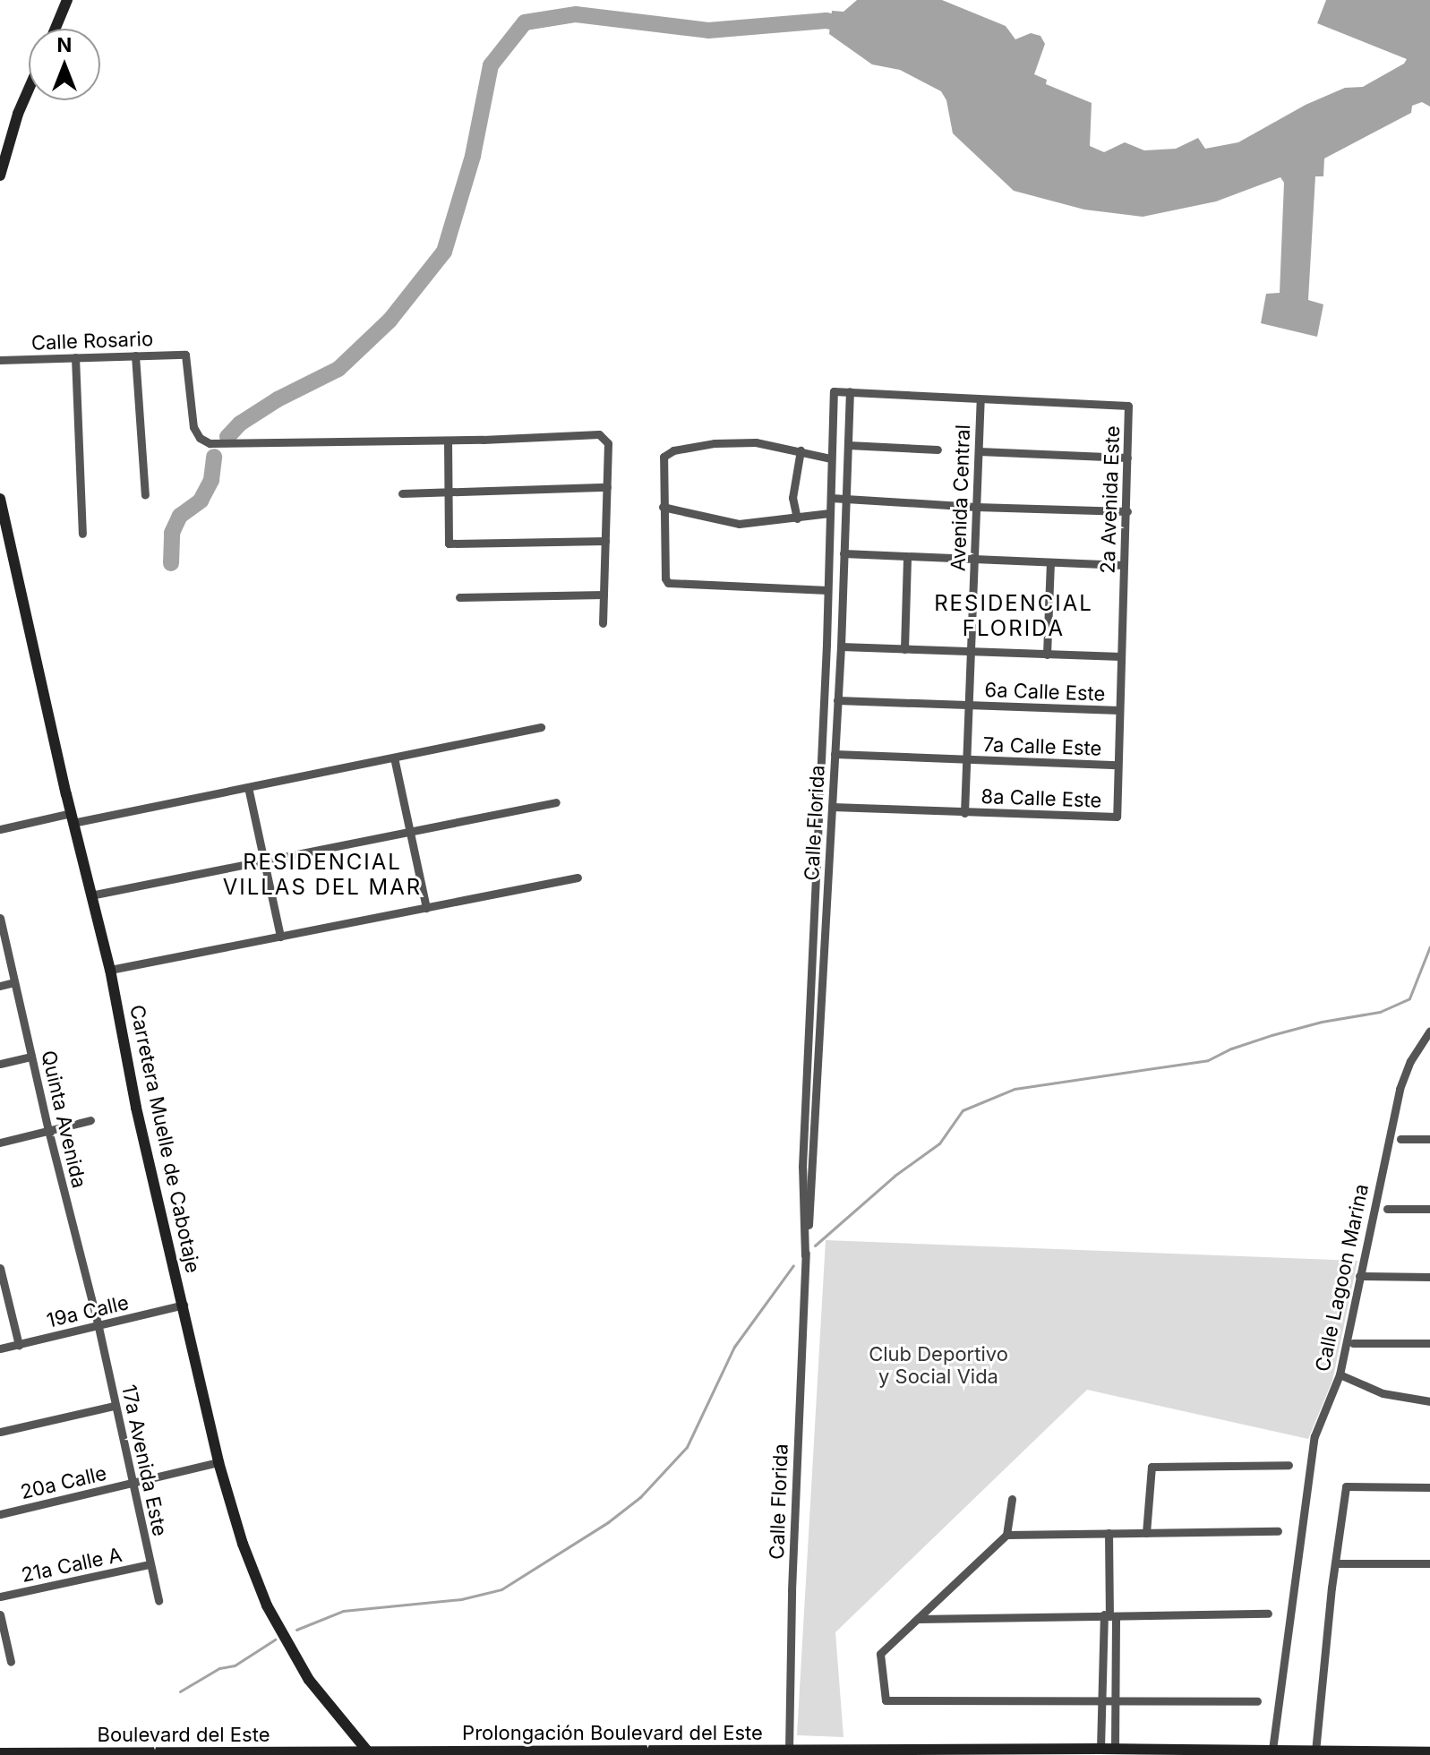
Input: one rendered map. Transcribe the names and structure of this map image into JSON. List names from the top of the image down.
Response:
{
  "streets": {
    "main road": ["Carretera Muelle de Cabotaje", "Prolongación Boulevard del Este", "Boulevard del Este"],
    "street": [
      "Calle Rosario",
      "Avenida Central",
      "2a Avenida Este",
      "6a Calle Este",
      "7a Calle Este",
      "8a Calle Este",
      "Calle Florida",
      "Quinta Avenida",
      "Calle Lagoon Marina",
      "19a Calle",
      "17a Avenida Este",
      "20a Calle",
      "21a Calle A"
    ]
  },
  "crossings": [
    ["Avenida Central", "2a Avenida Este"],
    ["Avenida Central", "6a Calle Este"],
    ["Avenida Central", "7a Calle Este"],
    ["Avenida Central", "8a Calle Este"],
    ["2a Avenida Este", "6a Calle Este"],
    ["2a Avenida Este", "7a Calle Este"],
    ["2a Avenida Este", "8a Calle Este"],
    ["6a Calle Este", "Calle Florida"],
    ["7a Calle Este", "Calle Florida"],
    ["8a Calle Este", "Calle Florida"],
    ["Calle Florida", "Prolongación Boulevard del Este"],
    ["Quinta Avenida", "19a Calle"],
    ["Quinta Avenida", "17a Avenida Este"],
    ["Carretera Muelle de Cabotaje", "19a Calle"],
    ["Carretera Muelle de Cabotaje", "20a Calle"],
    ["Carretera Muelle de Cabotaje", "Prolongación Boulevard del Este"],
    ["Carretera Muelle de Cabotaje", "Boulevard del Este"],
    ["Calle Lagoon Marina", "Prolongación Boulevard del Este"],
    ["19a Calle", "17a Avenida Este"],
    ["17a Avenida Este", "20a Calle"],
    ["17a Avenida Este", "21a Calle A"],
    ["Prolongación Boulevard del Este", "Boulevard del Este"]
  ],
  "districts": ["RESIDENCIAL FLORIDA", "RESIDENCIAL VILLAS DEL MAR"],
  "parks": ["Club Deportivo y Social Vida"],
  "north": "top"
}
